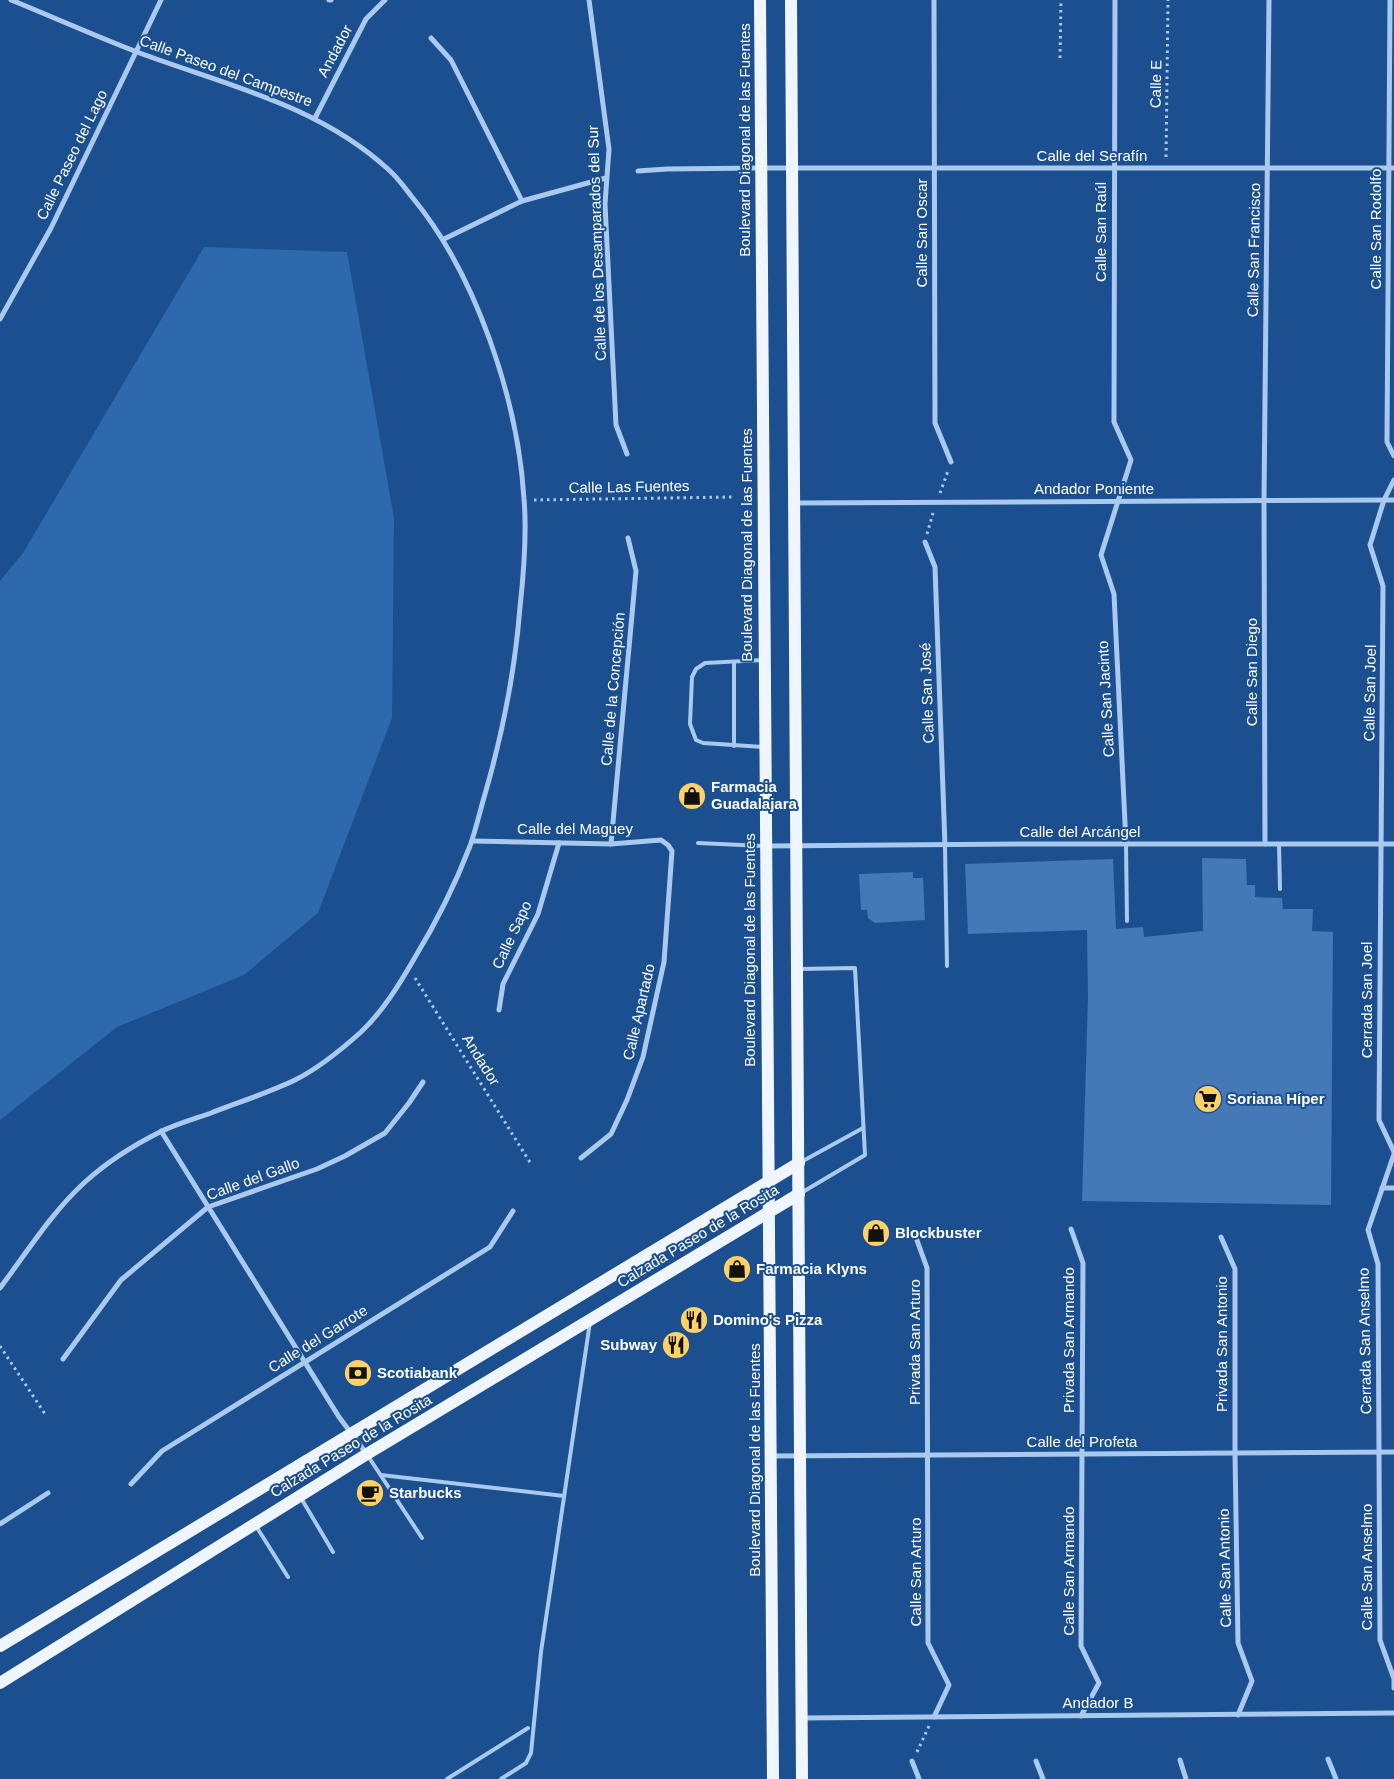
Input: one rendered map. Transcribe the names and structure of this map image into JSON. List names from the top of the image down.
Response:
{
  "streets": {
    "main road": ["Boulevard Diagonal de las Fuentes", "Calzada Paseo de la Rosita"],
    "street": [
      "Andador",
      "Calle Paseo del Campestre",
      "Calle Paseo del Lago",
      "Calle del Serafín",
      "Calle San Rodolfo",
      "Calle San Raúl",
      "Calle San Oscar",
      "Calle de los Desamparados del Sur",
      "Calle San Francisco",
      "Andador Poniente",
      "Calle San Diego",
      "Calle de la Concepción",
      "Calle San José",
      "Calle San Joel",
      "Calle San Jacinto",
      "Calle del Maguey",
      "Calle del Arcángel",
      "Calle Sapo",
      "Cerrada San Joel",
      "Calle Apartado",
      "Calle del Gallo",
      "Calle del Garrote",
      "Privada San Armando",
      "Cerrada San Anselmo",
      "Privada San Arturo",
      "Privada San Antonio",
      "Calle del Profeta",
      "Calle San Anselmo",
      "Calle San Antonio",
      "Calle San Armando",
      "Calle San Arturo",
      "Andador B"
    ],
    "path": ["Calle E", "Calle Las Fuentes"]
  },
  "crossings": [
    ["Andador", "Calle Paseo del Campestre"],
    ["Calle Paseo del Campestre", "Calle Paseo del Lago"],
    ["Calle Paseo del Campestre", "Calle Las Fuentes"],
    ["Calle Paseo del Campestre", "Calle del Maguey"],
    ["Calle E", "Calle del Serafín"],
    ["Boulevard Diagonal de las Fuentes", "Calle del Serafín"],
    ["Boulevard Diagonal de las Fuentes", "Calle del Arcángel"],
    ["Boulevard Diagonal de las Fuentes", "Calzada Paseo de la Rosita"],
    ["Boulevard Diagonal de las Fuentes", "Calle del Profeta"],
    ["Calle del Serafín", "Calle San Rodolfo"],
    ["Calle del Serafín", "Calle San Raúl"],
    ["Calle del Serafín", "Calle San Oscar"],
    ["Calle del Serafín", "Calle San Francisco"],
    ["Calle San Raúl", "Andador Poniente"],
    ["Calle San Raúl", "Calle San Jacinto"],
    ["Calle San Francisco", "Andador Poniente"],
    ["Calle San Francisco", "Calle San Diego"],
    ["Andador Poniente", "Calle San Diego"],
    ["Andador Poniente", "Calle San Joel"],
    ["Andador Poniente", "Calle San Jacinto"],
    ["Calle San Diego", "Calle del Arcángel"],
    ["Calle de la Concepción", "Calle del Maguey"],
    ["Calle San José", "Calle del Arcángel"],
    ["Calle San Joel", "Calle del Arcángel"],
    ["Calle San Joel", "Cerrada San Joel"],
    ["Calle San Jacinto", "Calle del Arcángel"],
    ["Calle del Maguey", "Calle Sapo"],
    ["Calle del Maguey", "Calle Apartado"],
    ["Calle del Arcángel", "Cerrada San Joel"],
    ["Privada San Armando", "Calle del Profeta"],
    ["Privada San Armando", "Calle San Armando"],
    ["Cerrada San Anselmo", "Calle del Profeta"],
    ["Cerrada San Anselmo", "Calle San Anselmo"],
    ["Privada San Arturo", "Calle del Profeta"],
    ["Privada San Arturo", "Calle San Arturo"],
    ["Privada San Antonio", "Calle del Profeta"],
    ["Privada San Antonio", "Calle San Antonio"],
    ["Calle del Profeta", "Calle San Anselmo"],
    ["Calle del Profeta", "Calle San Antonio"],
    ["Calle del Profeta", "Calle San Armando"],
    ["Calle del Profeta", "Calle San Arturo"],
    ["Calle San Antonio", "Andador B"],
    ["Calle San Armando", "Andador B"],
    ["Calle San Arturo", "Andador B"]
  ],
  "places": {
    "shop": ["Farmacia Guadalajara", "Blockbuster", "Farmacia Klyns"],
    "supermarket": ["Soriana Híper"],
    "restaurant": ["Domino's Pizza", "Subway"],
    "bank": ["Scotiabank"],
    "cafe": ["Starbucks"]
  }
}
